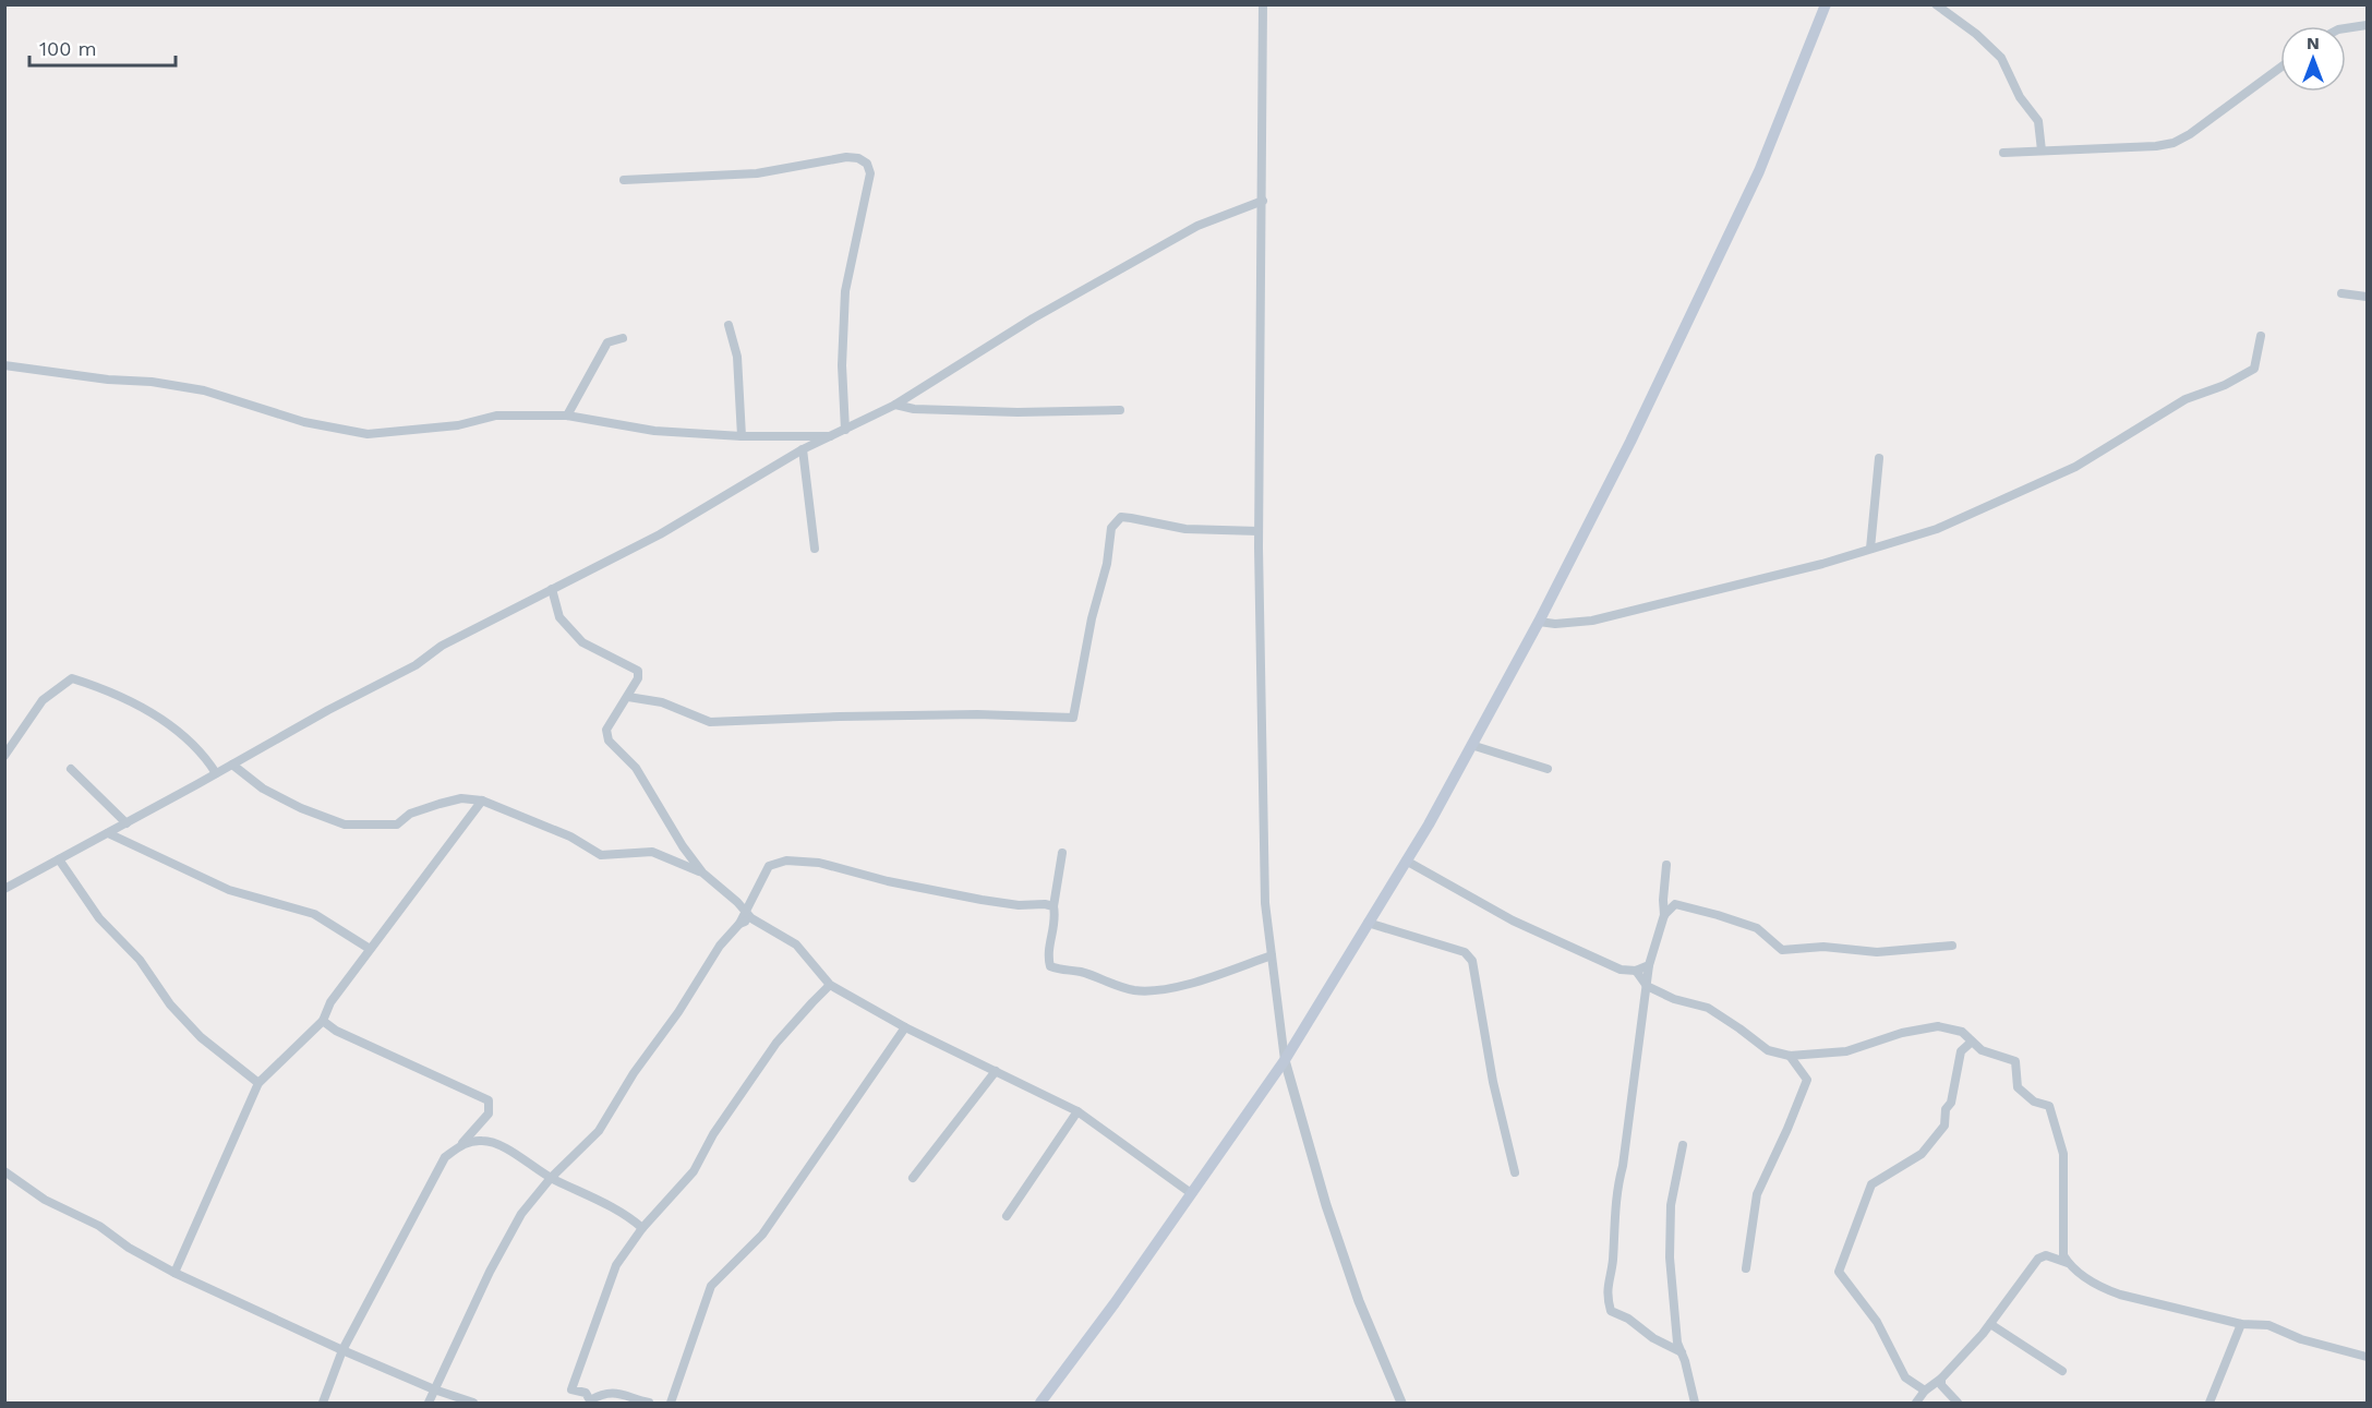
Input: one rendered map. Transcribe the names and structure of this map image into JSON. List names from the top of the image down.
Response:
{
  "scale_bar": "100 m",
  "north": "top"
}
